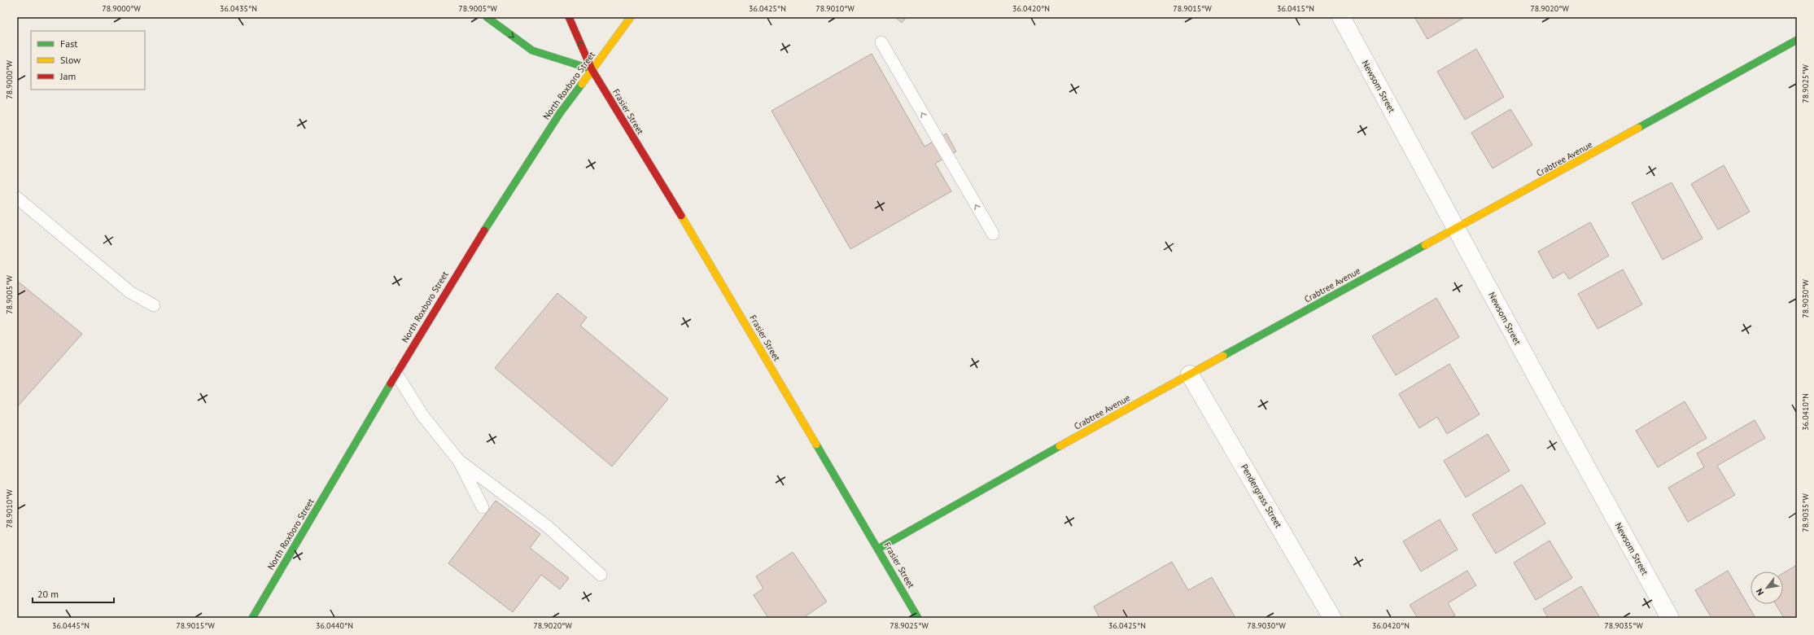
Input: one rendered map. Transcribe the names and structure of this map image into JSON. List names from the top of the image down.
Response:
{
  "streets": {
    "street": [
      "North Roxboro Street",
      "Newsom Street",
      "Frasier Street",
      "Crabtree Avenue",
      "Pendergrass Street"
    ]
  },
  "crossings": [
    ["North Roxboro Street", "Frasier Street"],
    ["Newsom Street", "Crabtree Avenue"],
    ["Frasier Street", "Crabtree Avenue"],
    ["Crabtree Avenue", "Pendergrass Street"]
  ],
  "legend": ["Fast", "Slow", "Jam"],
  "scale_bar": "20 m",
  "north": "bottom left",
  "coordinates": [
    "78.9000°W",
    "36.0435°N",
    "78.9005°W",
    "36.0425°N",
    "78.9010°W",
    "36.0420°N",
    "78.9015°W",
    "36.0415°N",
    "78.9020°W",
    "78.9025°W",
    "78.9030°W",
    "36.0410°N",
    "78.9035°W",
    "36.0445°N",
    "36.0440°N"
  ]
}
